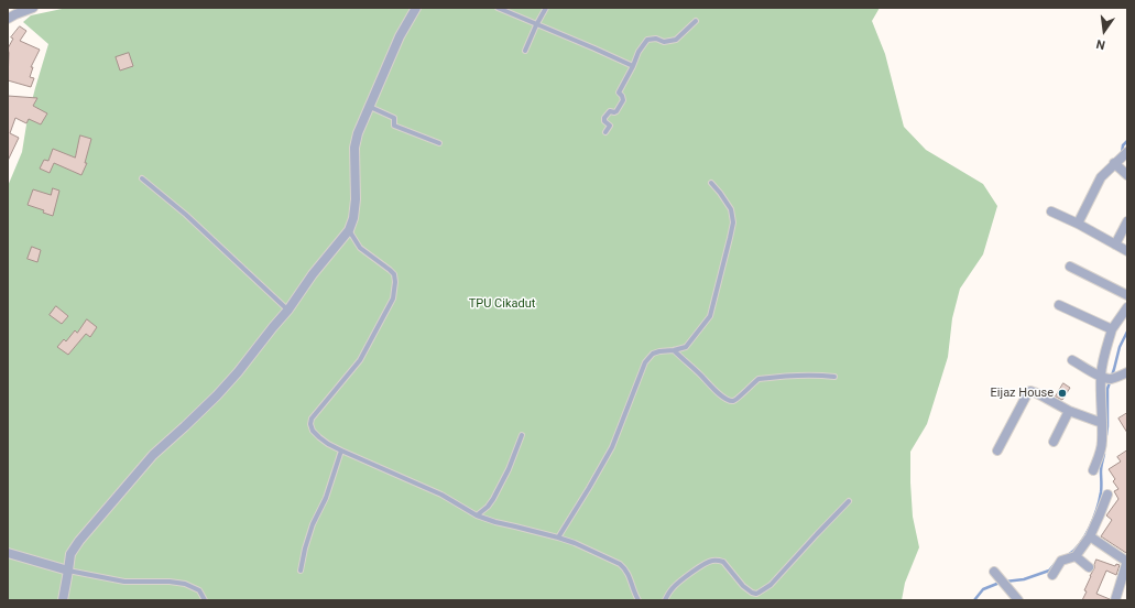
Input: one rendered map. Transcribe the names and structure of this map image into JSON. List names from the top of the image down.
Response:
{
  "parks": ["TPU Cikadut"],
  "places": ["Eijaz House"],
  "north": "bottom"
}
